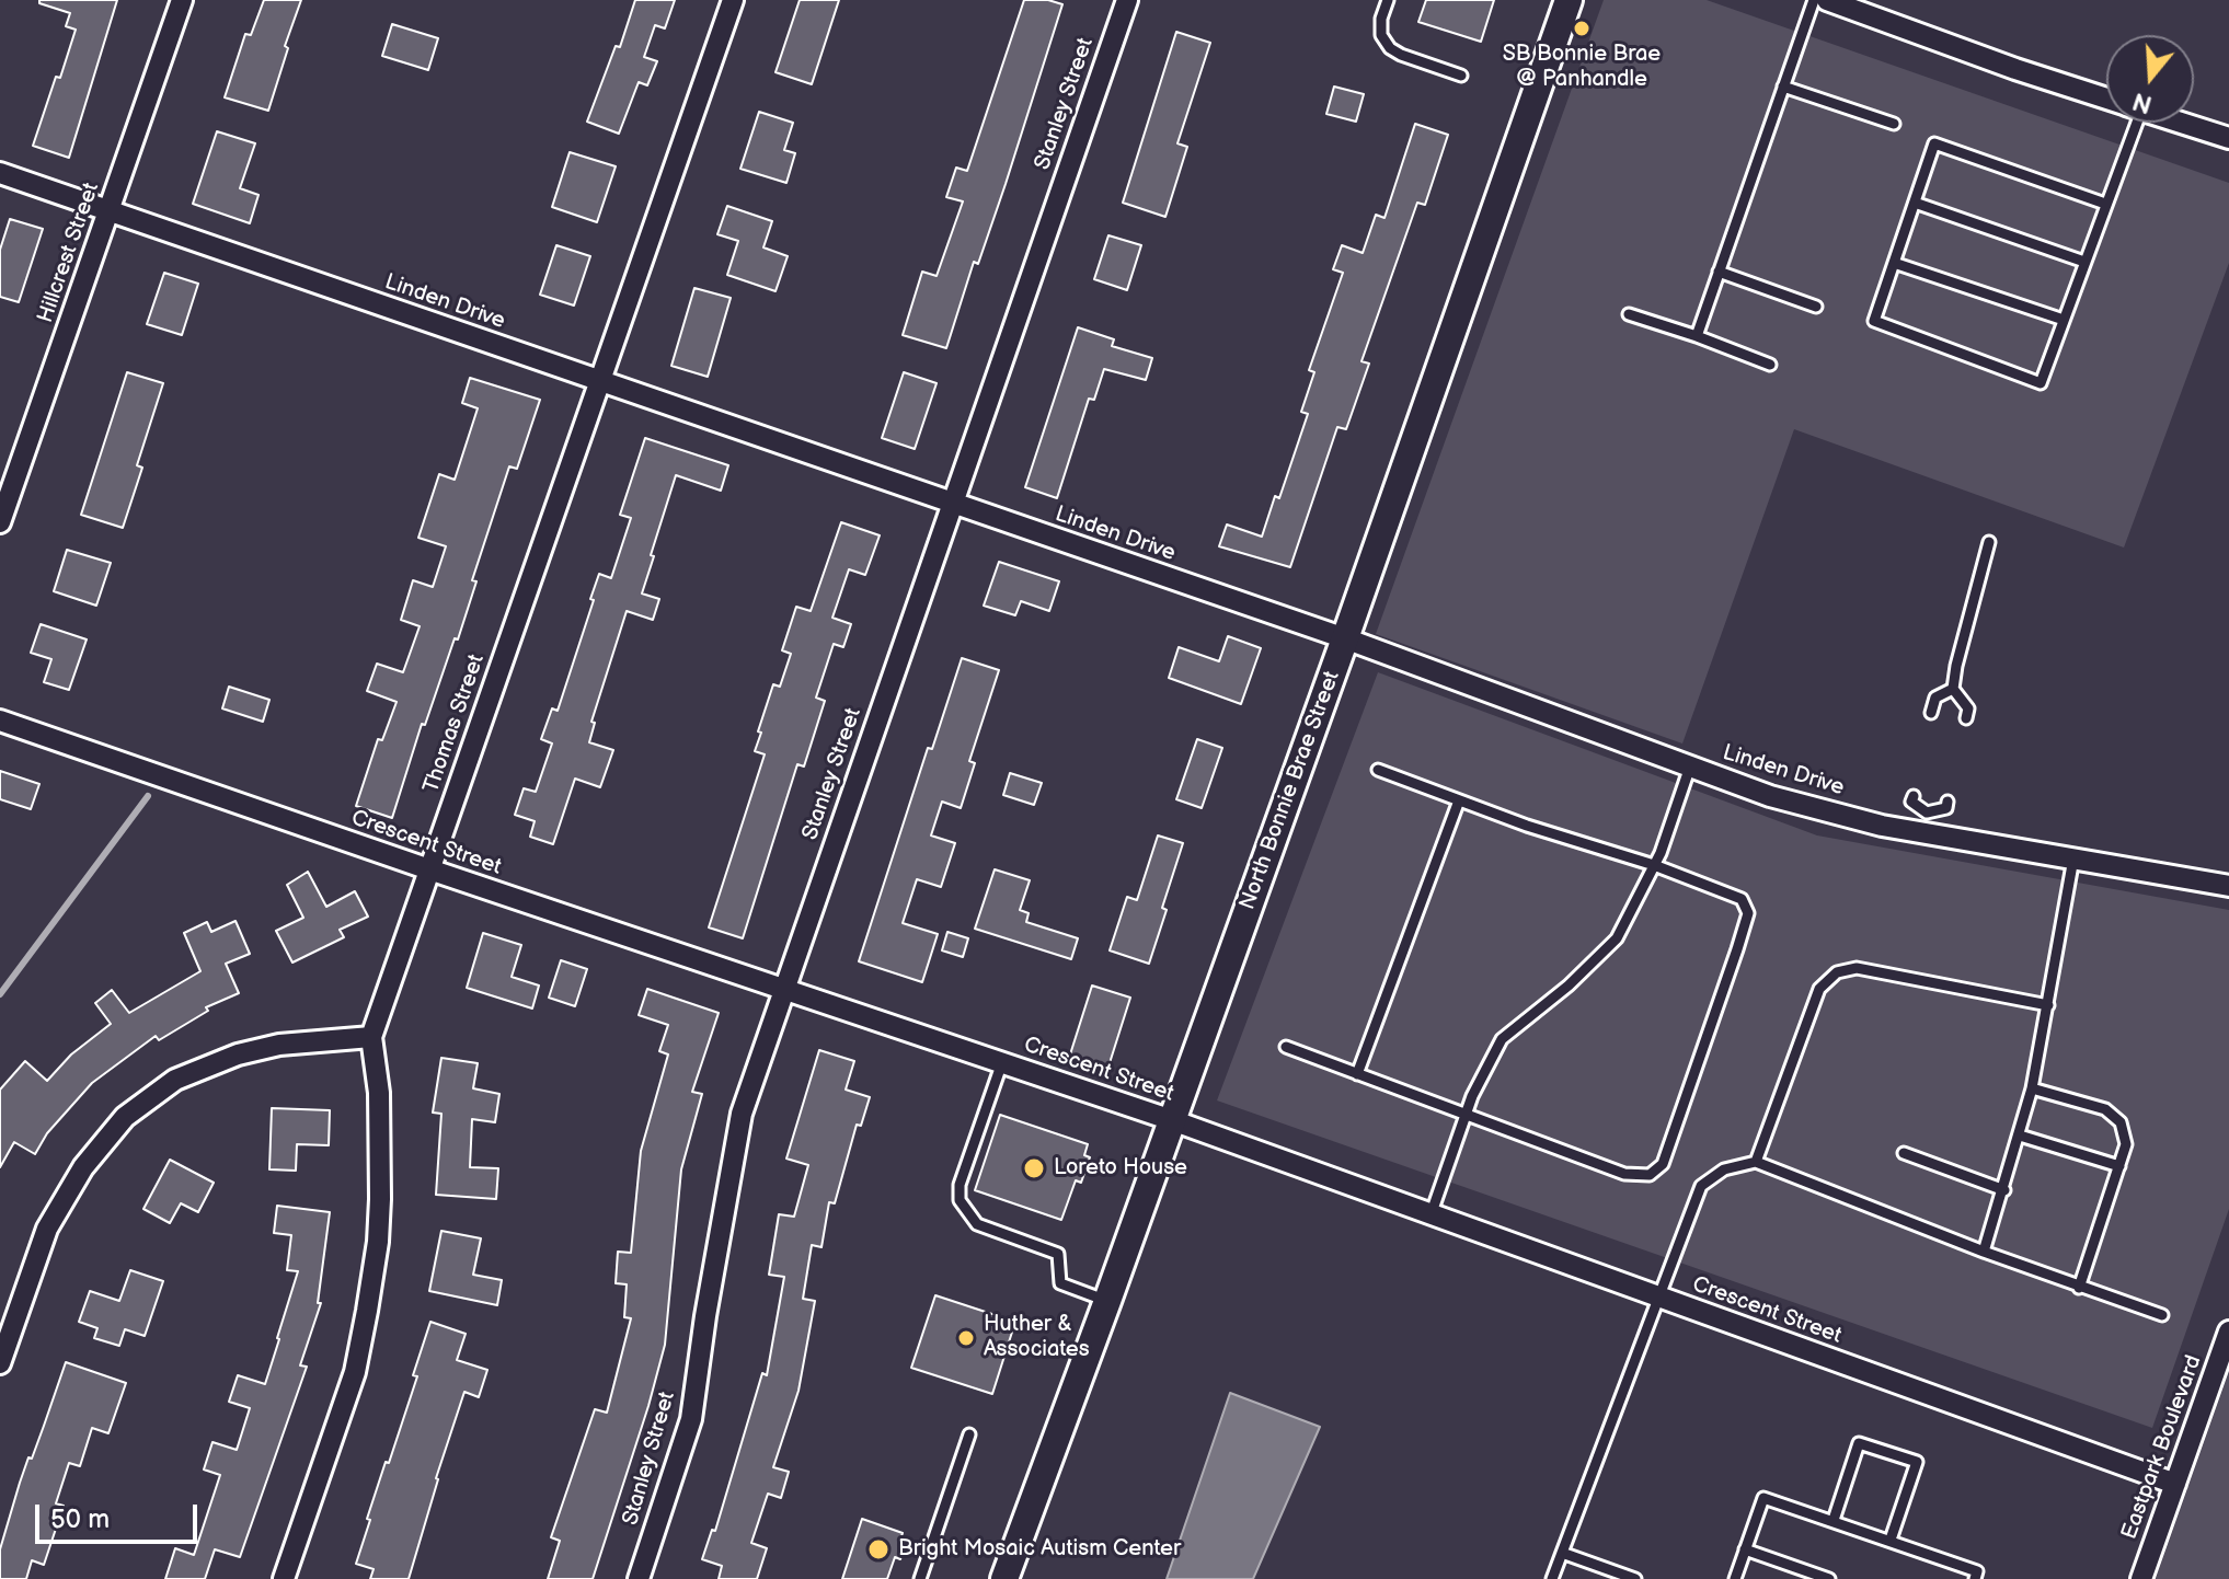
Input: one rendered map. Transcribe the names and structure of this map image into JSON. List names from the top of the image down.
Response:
{
  "streets": {
    "main road": ["North Bonnie Brae Street"],
    "street": [
      "Stanley Street",
      "Hillcrest Street",
      "Linden Drive",
      "Thomas Street",
      "Crescent Street",
      "Eastpark Boulevard"
    ]
  },
  "crossings": [
    ["Stanley Street", "Linden Drive"],
    ["Stanley Street", "Crescent Street"],
    ["Hillcrest Street", "Linden Drive"],
    ["Linden Drive", "Thomas Street"],
    ["Linden Drive", "North Bonnie Brae Street"],
    ["Thomas Street", "Crescent Street"],
    ["North Bonnie Brae Street", "Crescent Street"],
    ["Crescent Street", "Eastpark Boulevard"]
  ],
  "places": [
    "SB Bonnie Brae @ Panhandle",
    "Loreto House",
    "Huther & Associates",
    "Bright Mosaic Autism Center"
  ],
  "scale_bar": "50 m",
  "north": "bottom"
}
